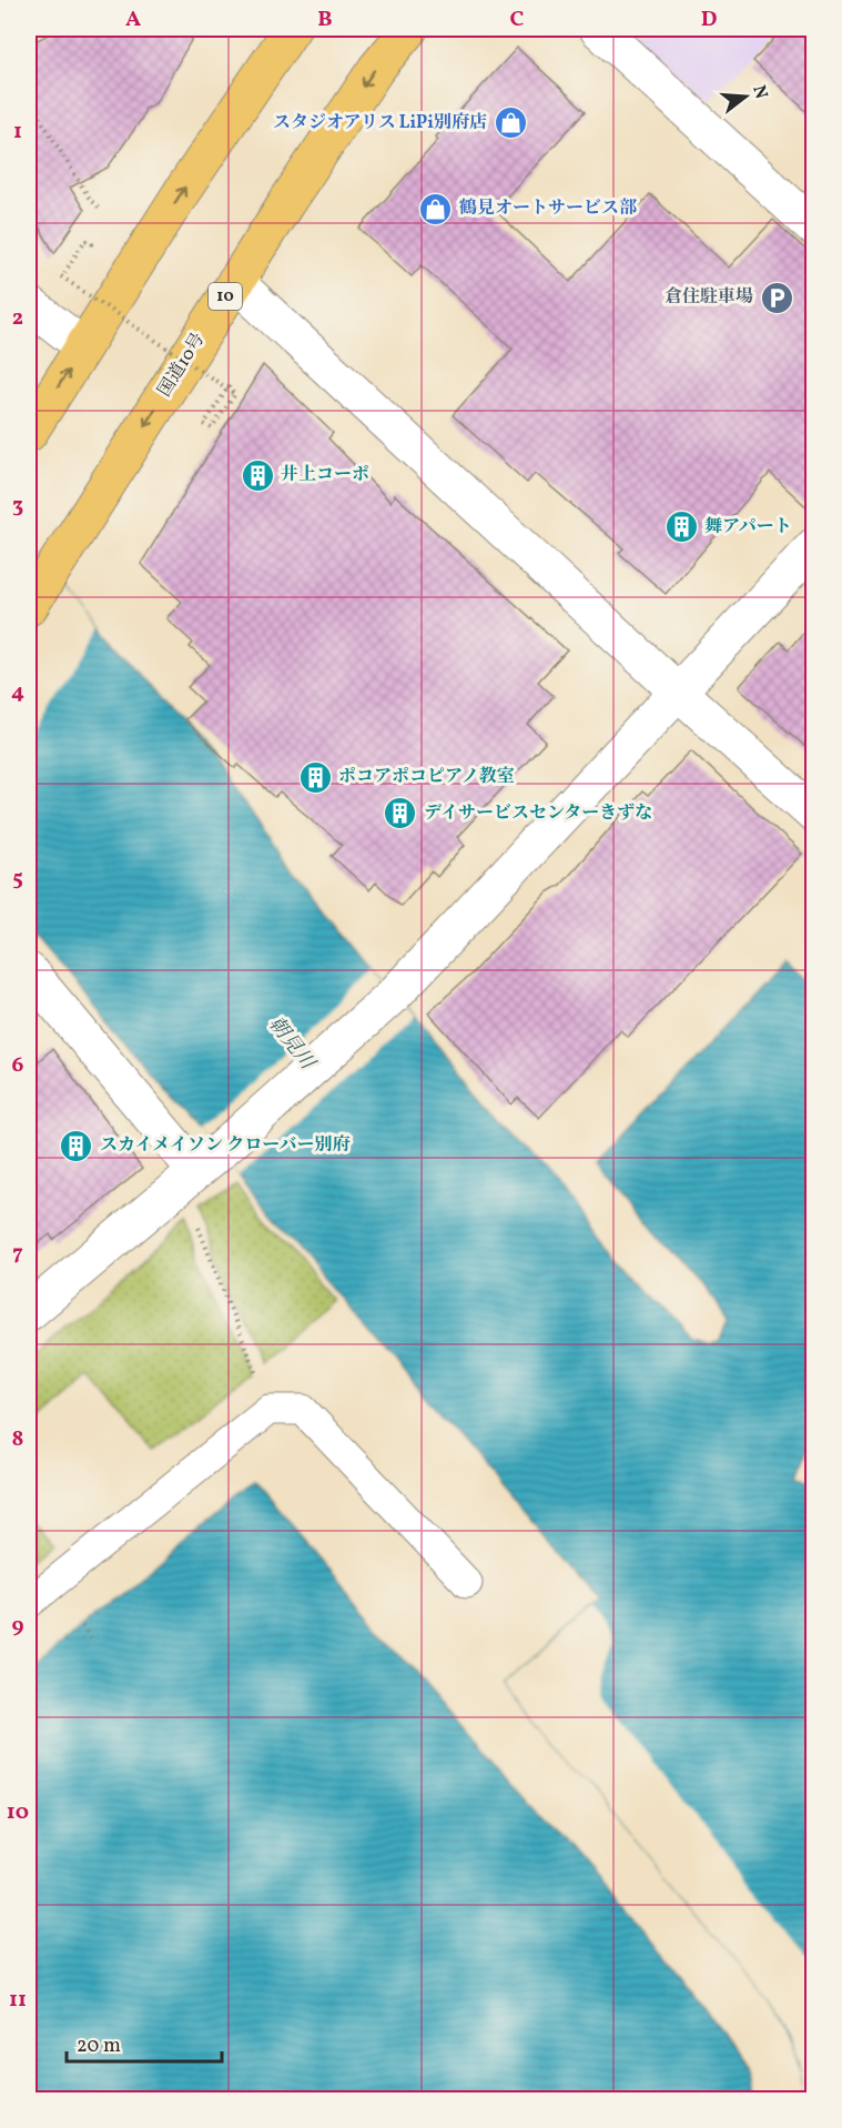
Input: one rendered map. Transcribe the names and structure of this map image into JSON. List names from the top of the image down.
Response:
{
  "streets": {
    "highway": ["10", "国道10号"]
  },
  "water": ["朝見川"],
  "places": {
    "shop": ["スタジオアリス LiPi別府店", "鶴見オートサービス部"],
    "parking": ["倉住駐車場"],
    "building": [
      "井上コーポ",
      "舞アパート",
      "ポコアポコピアノ教室",
      "デイサービスセンターきずな",
      "スカイメイソン クローバー別府"
    ]
  },
  "scale_bar": "20 m",
  "north": "right",
  "grid": {
    "columns": [
      "A",
      "B",
      "C",
      "D"
    ],
    "rows": [
      "1",
      "2",
      "3",
      "4",
      "5",
      "6",
      "7",
      "8",
      "9",
      "10",
      "11"
    ]
  }
}
